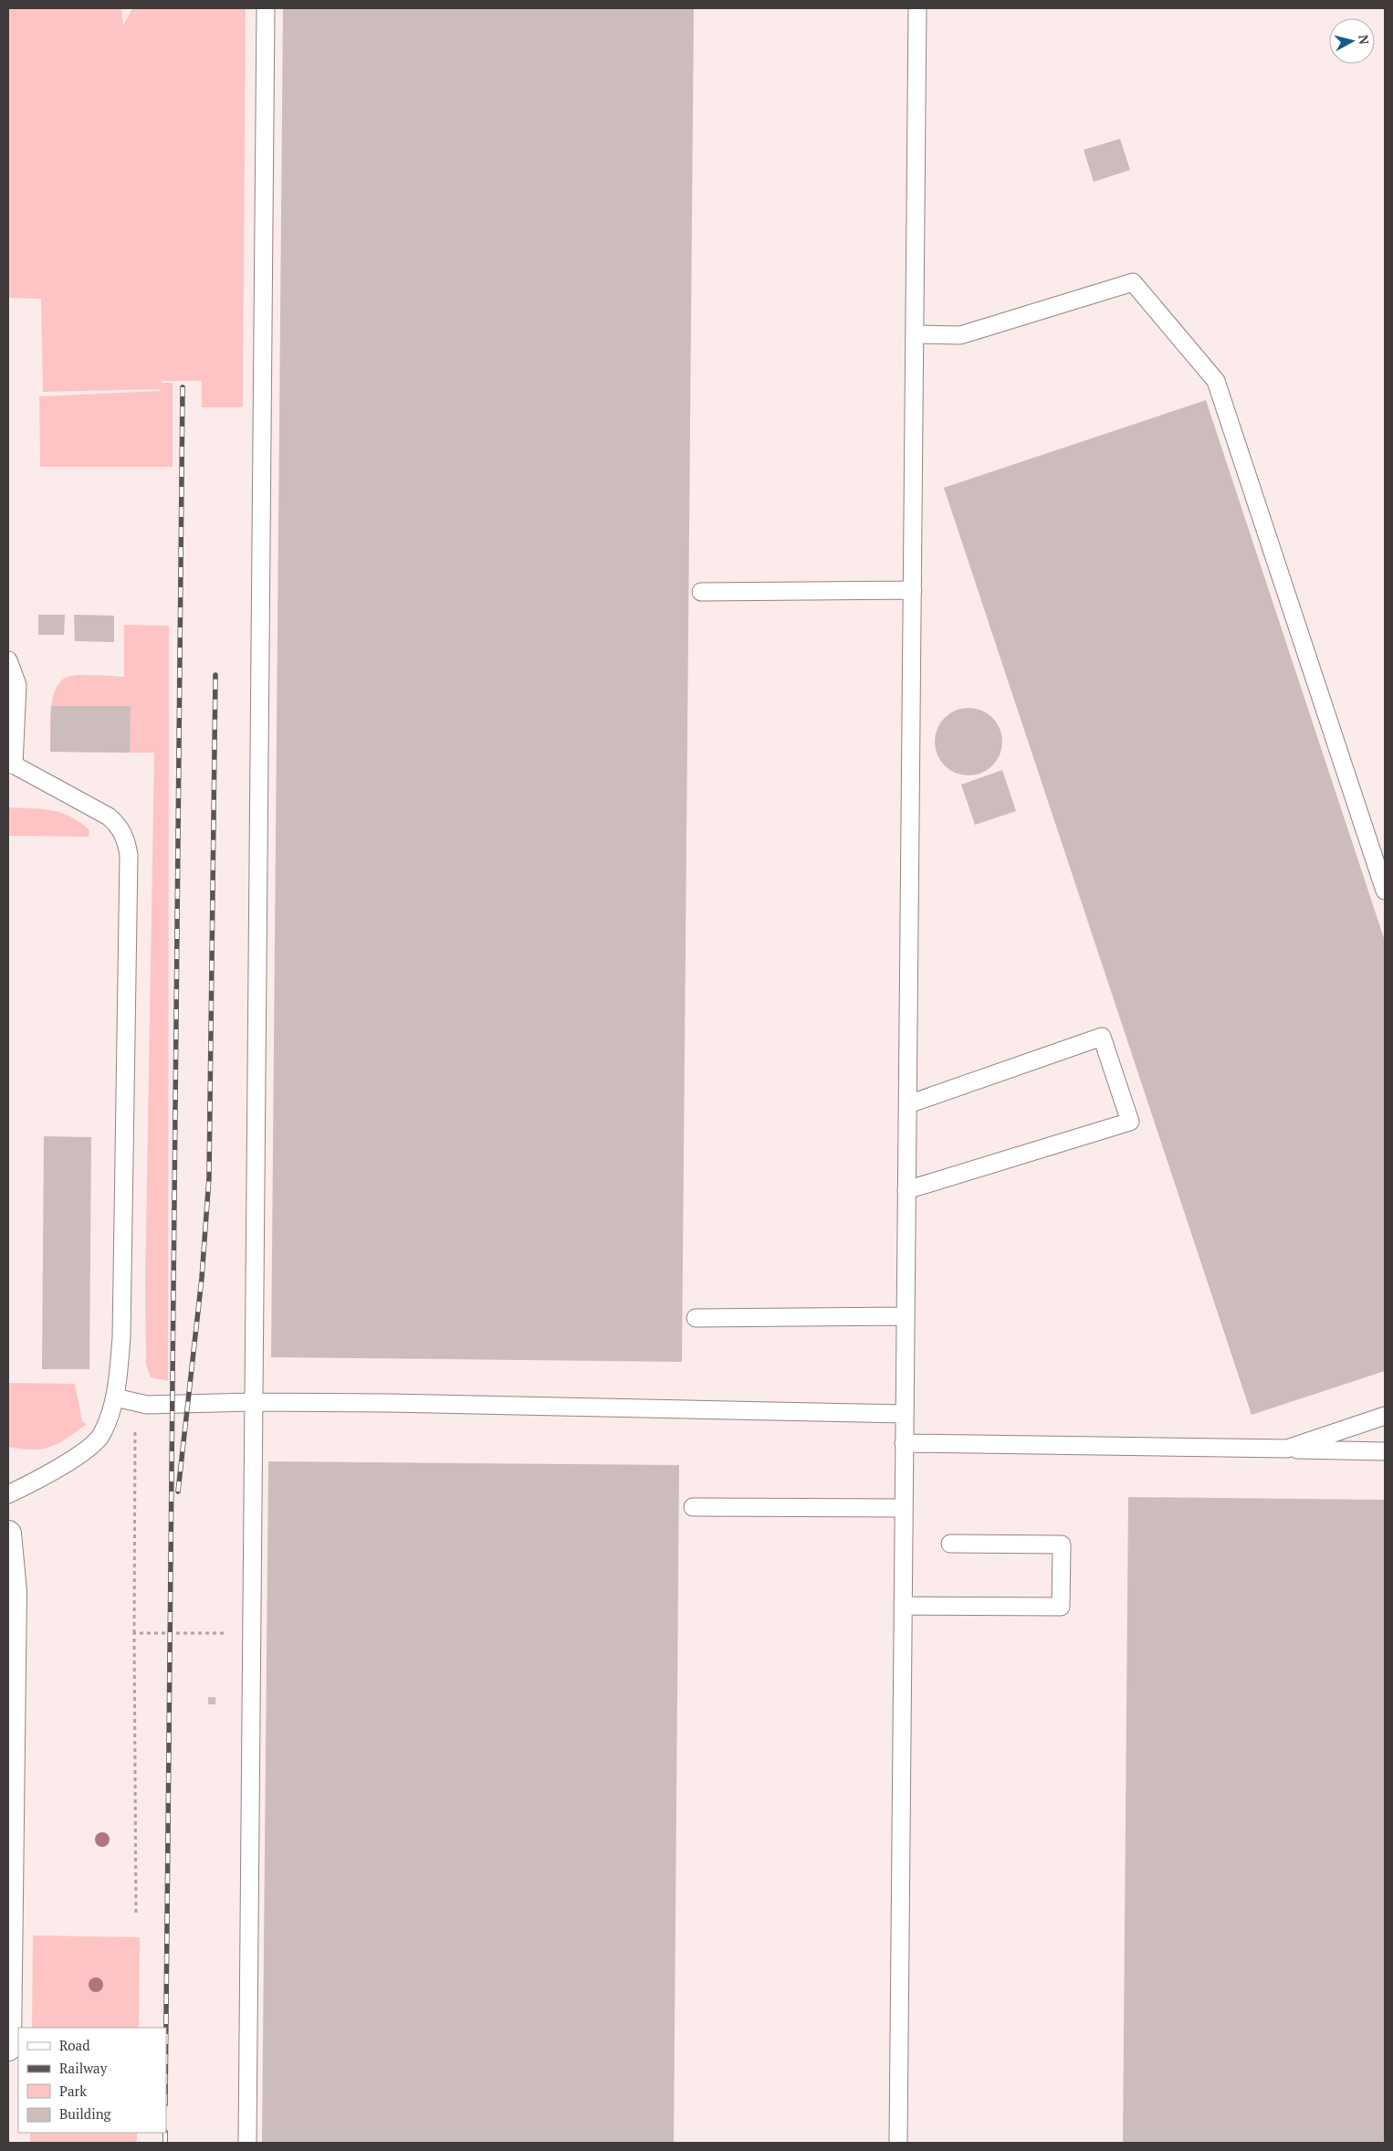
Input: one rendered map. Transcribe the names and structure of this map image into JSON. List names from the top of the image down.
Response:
{
  "legend": [
    "Road",
    "Railway",
    "Park",
    "Building"
  ],
  "north": "right"
}
